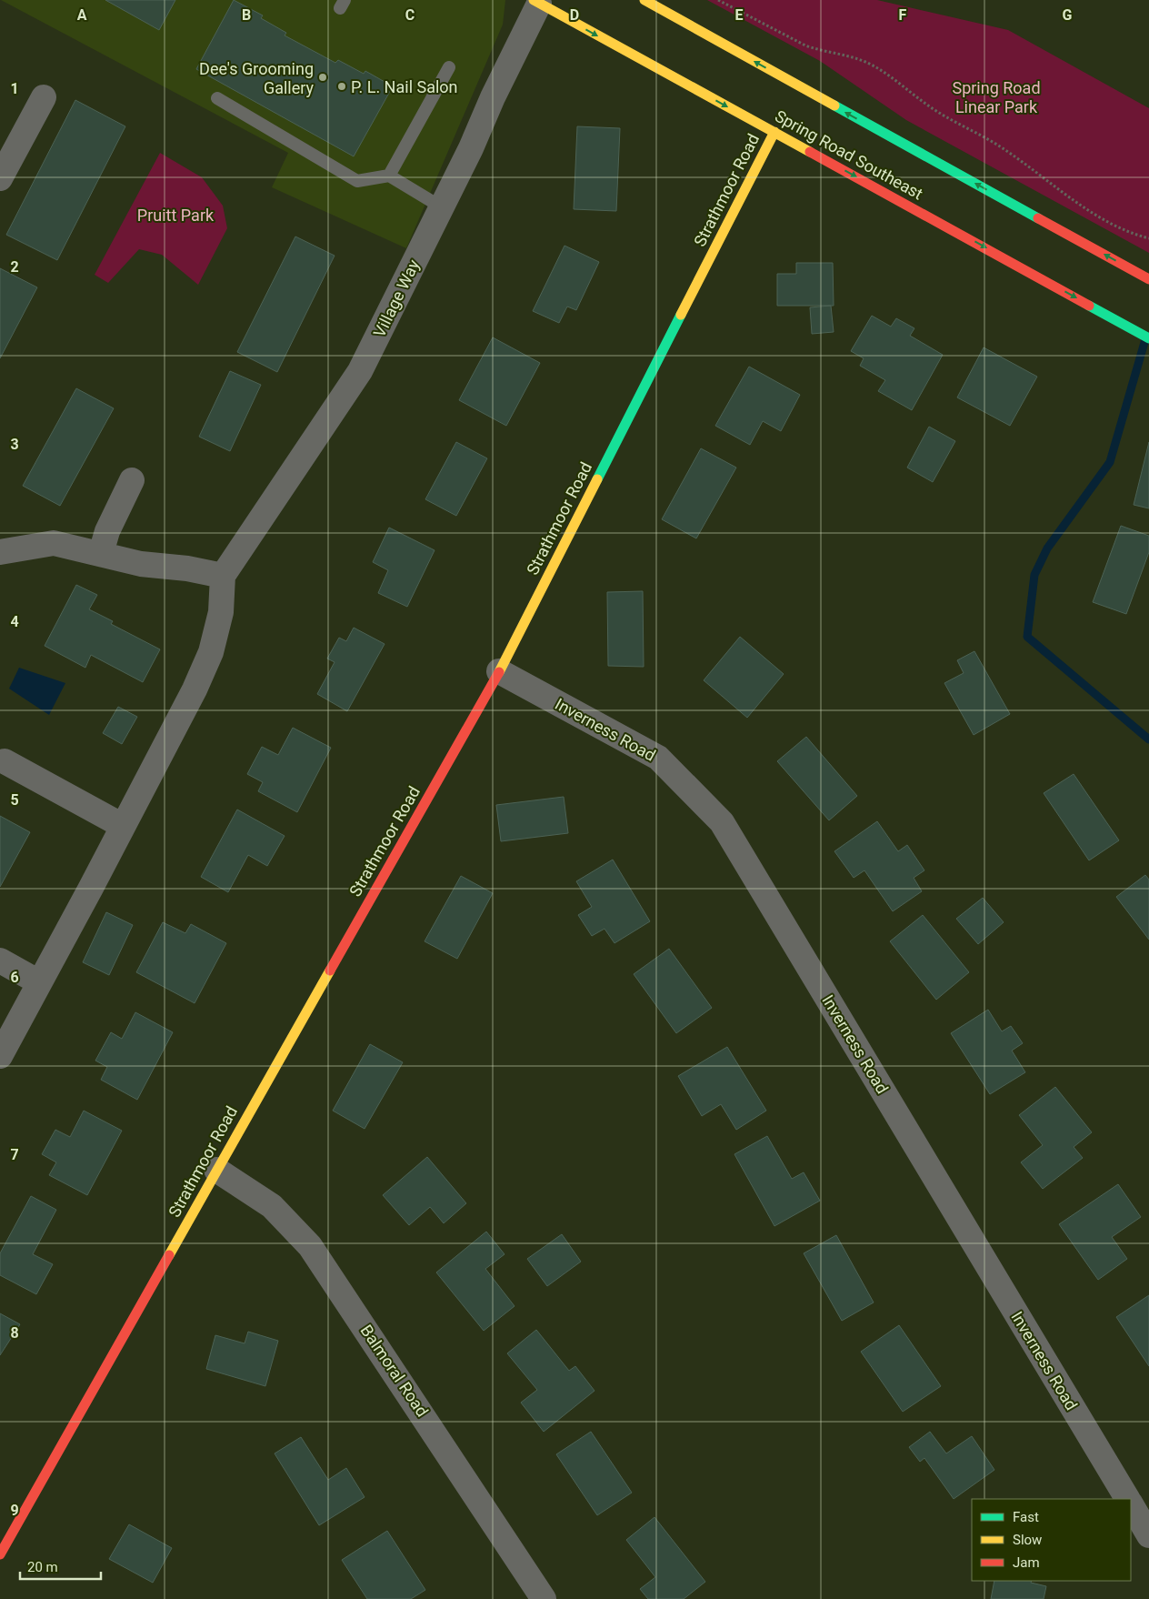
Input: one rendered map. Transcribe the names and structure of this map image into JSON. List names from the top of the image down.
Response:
{
  "streets": {
    "street": [
      "Spring Road Southeast",
      "Strathmoor Road",
      "Village Way",
      "Inverness Road",
      "Balmoral Road"
    ]
  },
  "crossings": [
    ["Spring Road Southeast", "Strathmoor Road"],
    ["Spring Road Southeast", "Village Way"],
    ["Strathmoor Road", "Inverness Road"],
    ["Strathmoor Road", "Balmoral Road"]
  ],
  "parks": ["Spring Road Linear Park", "Pruitt Park"],
  "places": ["Dee's Grooming Gallery", "P. L. Nail Salon"],
  "legend": ["Fast", "Slow", "Jam"],
  "scale_bar": "20 m",
  "grid": {
    "columns": [
      "A",
      "B",
      "C",
      "D",
      "E",
      "F",
      "G"
    ],
    "rows": [
      "1",
      "2",
      "3",
      "4",
      "5",
      "6",
      "7",
      "8",
      "9"
    ]
  }
}
